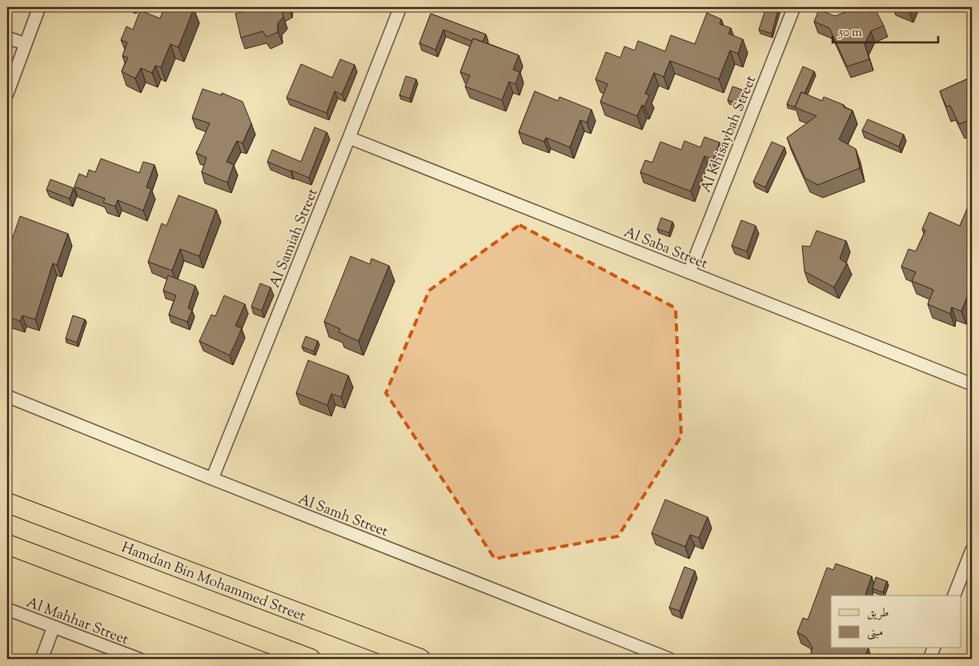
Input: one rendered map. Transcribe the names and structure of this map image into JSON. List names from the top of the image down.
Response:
{
  "streets": {
    "main road": ["Hamdan Bin Mohammed Street"],
    "street": [
      "Al Khisaybah Street",
      "Al Samiah Street",
      "Al Saba Street",
      "Al Samh Street",
      "Al Mahhar Street"
    ]
  },
  "crossings": [
    ["Al Khisaybah Street", "Al Saba Street"],
    ["Al Samiah Street", "Al Saba Street"],
    ["Al Samiah Street", "Al Samh Street"]
  ],
  "legend": ["طريق", "مبنى"],
  "scale_bar": "50 m"
}
